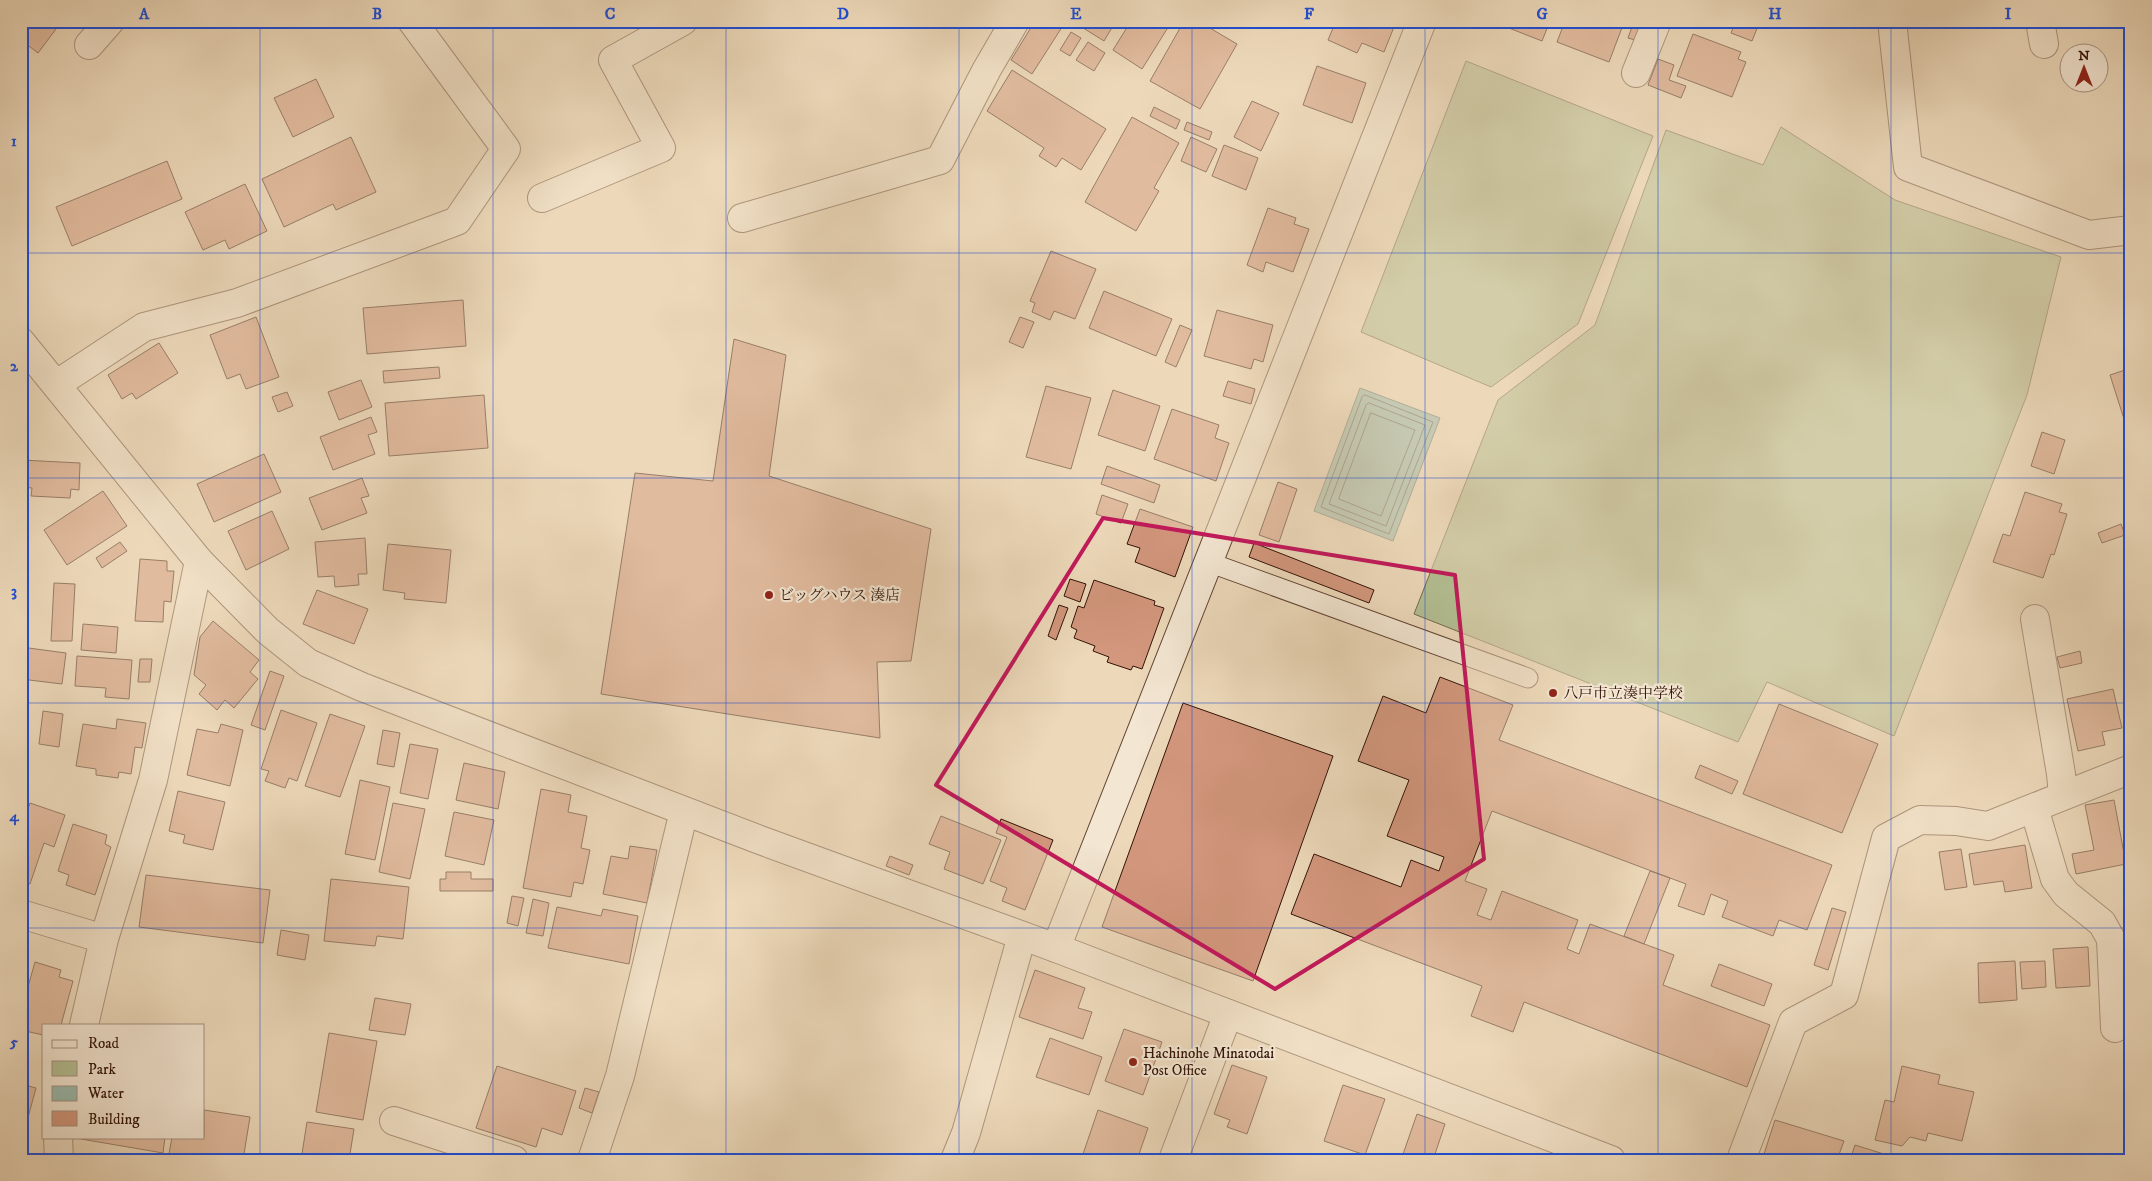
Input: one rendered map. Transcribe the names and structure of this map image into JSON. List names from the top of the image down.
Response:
{
  "places": ["ビッグハウス 湊店", "八戸市立湊中学校", "Hachinohe Minatodai Post Office"],
  "legend": [
    "Road",
    "Park",
    "Water",
    "Building"
  ],
  "north": "top",
  "grid": {
    "columns": [
      "A",
      "B",
      "C",
      "D",
      "E",
      "F",
      "G",
      "H",
      "I"
    ],
    "rows": [
      "1",
      "2",
      "3",
      "4",
      "5"
    ]
  }
}
